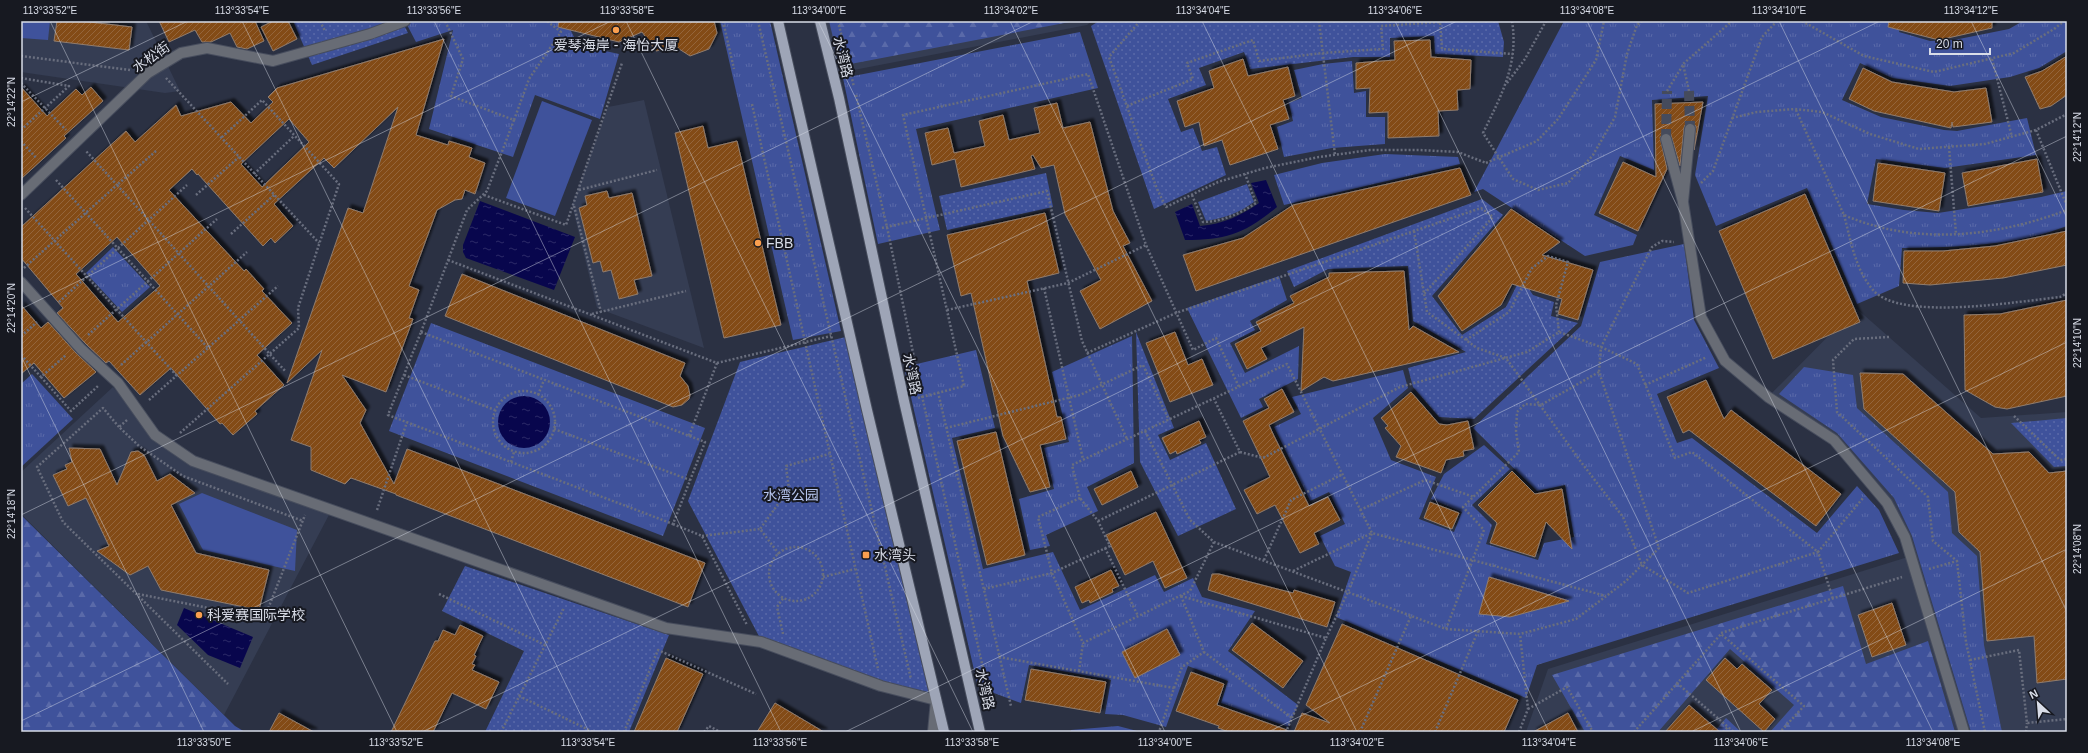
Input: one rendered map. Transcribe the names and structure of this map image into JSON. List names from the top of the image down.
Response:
{
  "streets": {
    "main road": ["水湾路"],
    "street": ["水松街"]
  },
  "parks": ["水湾公园"],
  "places": {
    "other": ["爱琴海岸 - 海怡大厦", "FBB", "科爱赛国际学校"],
    "transit": ["水湾头"]
  },
  "scale_bar": "20 m",
  "north": "top left",
  "coordinates": [
    "113°33'52\"E",
    "113°33'54\"E",
    "113°33'56\"E",
    "113°33'58\"E",
    "113°34'00\"E",
    "113°34'02\"E",
    "113°34'04\"E",
    "113°34'06\"E",
    "113°34'08\"E",
    "113°34'10\"E",
    "113°34'12\"E",
    "22°14'22\"N",
    "22°14'12\"N",
    "22°14'20\"N",
    "22°14'10\"N",
    "22°14'18\"N",
    "22°14'08\"N",
    "113°33'50\"E"
  ]
}
